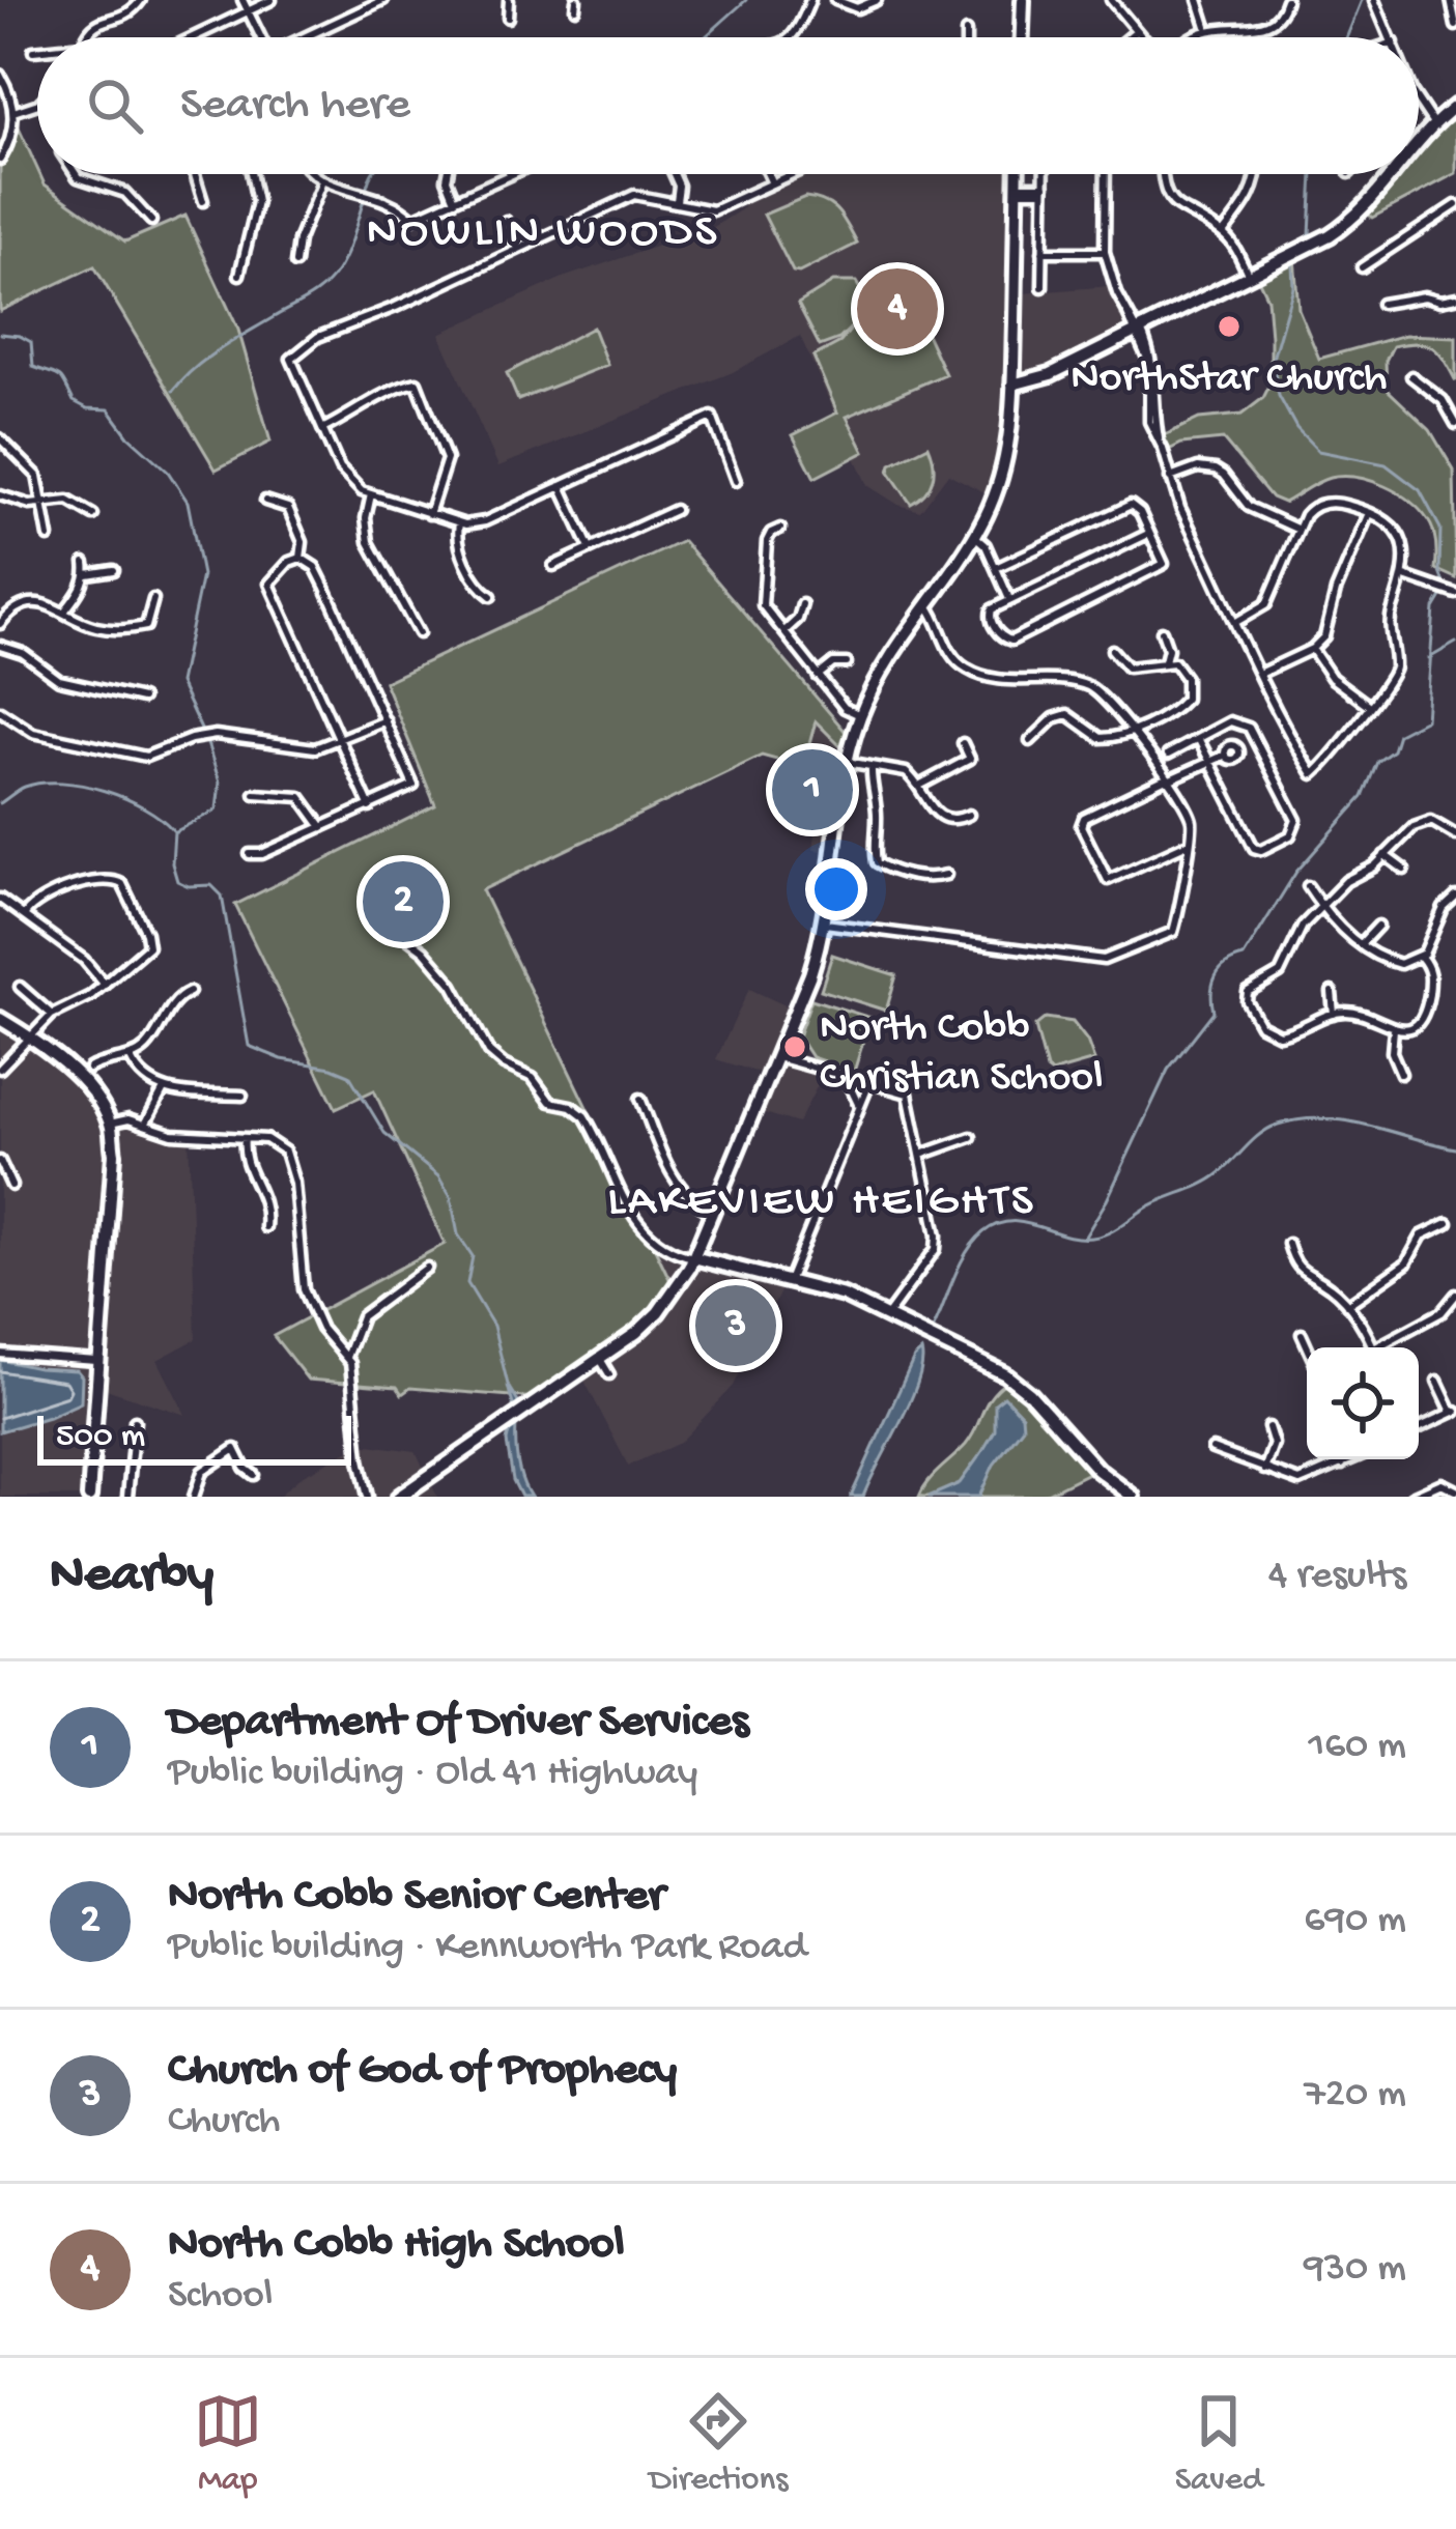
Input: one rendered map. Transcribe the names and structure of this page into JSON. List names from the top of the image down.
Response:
{
  "districts": ["NOWLIN WOODS", "LAKEVIEW HEIGHTS"],
  "places": ["NorthStar Church", "North Cobb Christian School"],
  "scale_bar": "500 m",
  "page": {
    "search": "Search here",
    "pins": [
      "4",
      "1",
      "2",
      "3"
    ],
    "scale": "500 m",
    "heading": ["Nearby", "4 results"],
    "list": [
      {
        "mark": "1",
        "name": "Department Of Driver Services",
        "note": "Public building · Old 41 Highway",
        "value": "160 m"
      },
      {
        "mark": "2",
        "name": "North Cobb Senior Center",
        "note": "Public building · Kennworth Park Road",
        "value": "690 m"
      },
      {
        "mark": "3",
        "name": "Church of God of Prophecy",
        "note": "Church",
        "value": "720 m"
      },
      {
        "mark": "4",
        "name": "North Cobb High School",
        "note": "School",
        "value": "930 m"
      }
    ],
    "nav": ["Map", "Directions", "Saved"]
  }
}
